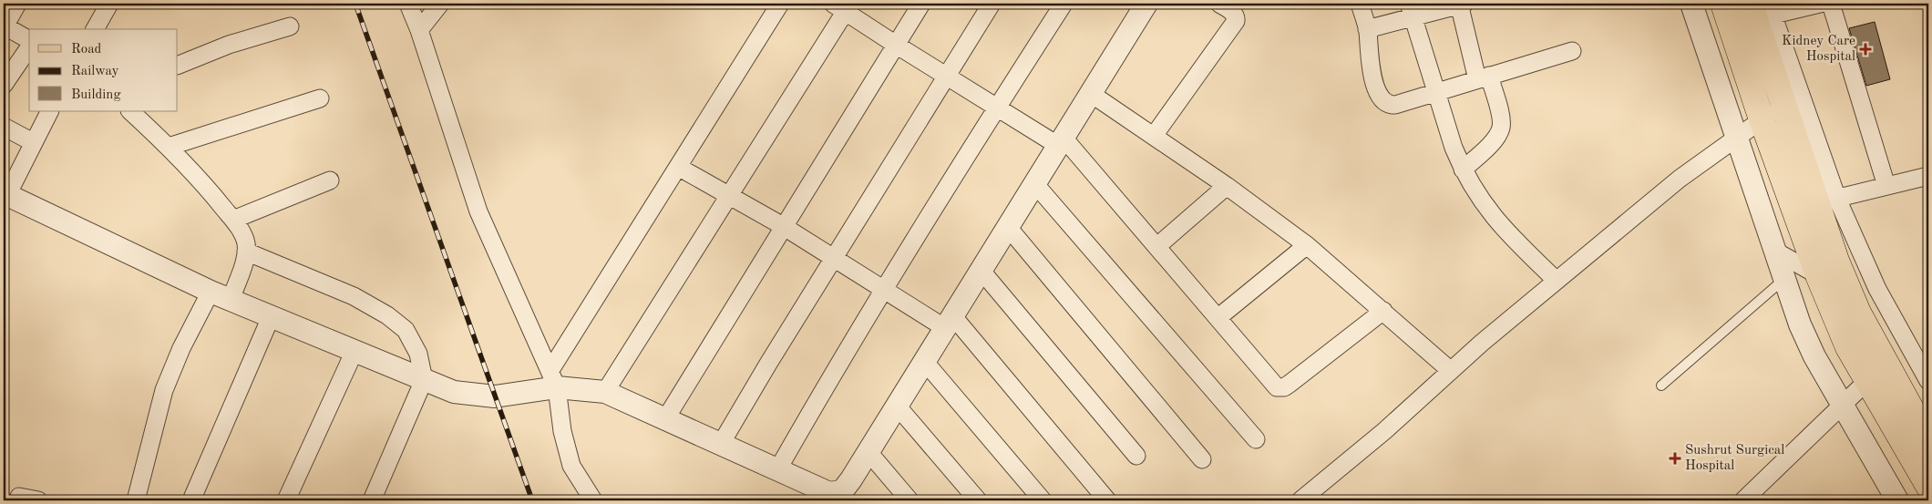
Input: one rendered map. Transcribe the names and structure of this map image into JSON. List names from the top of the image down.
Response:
{
  "places": {
    "health": ["Kidney Care Hospital", "Sushrut Surgical Hospital"]
  },
  "legend": ["Road", "Railway", "Building"]
}
